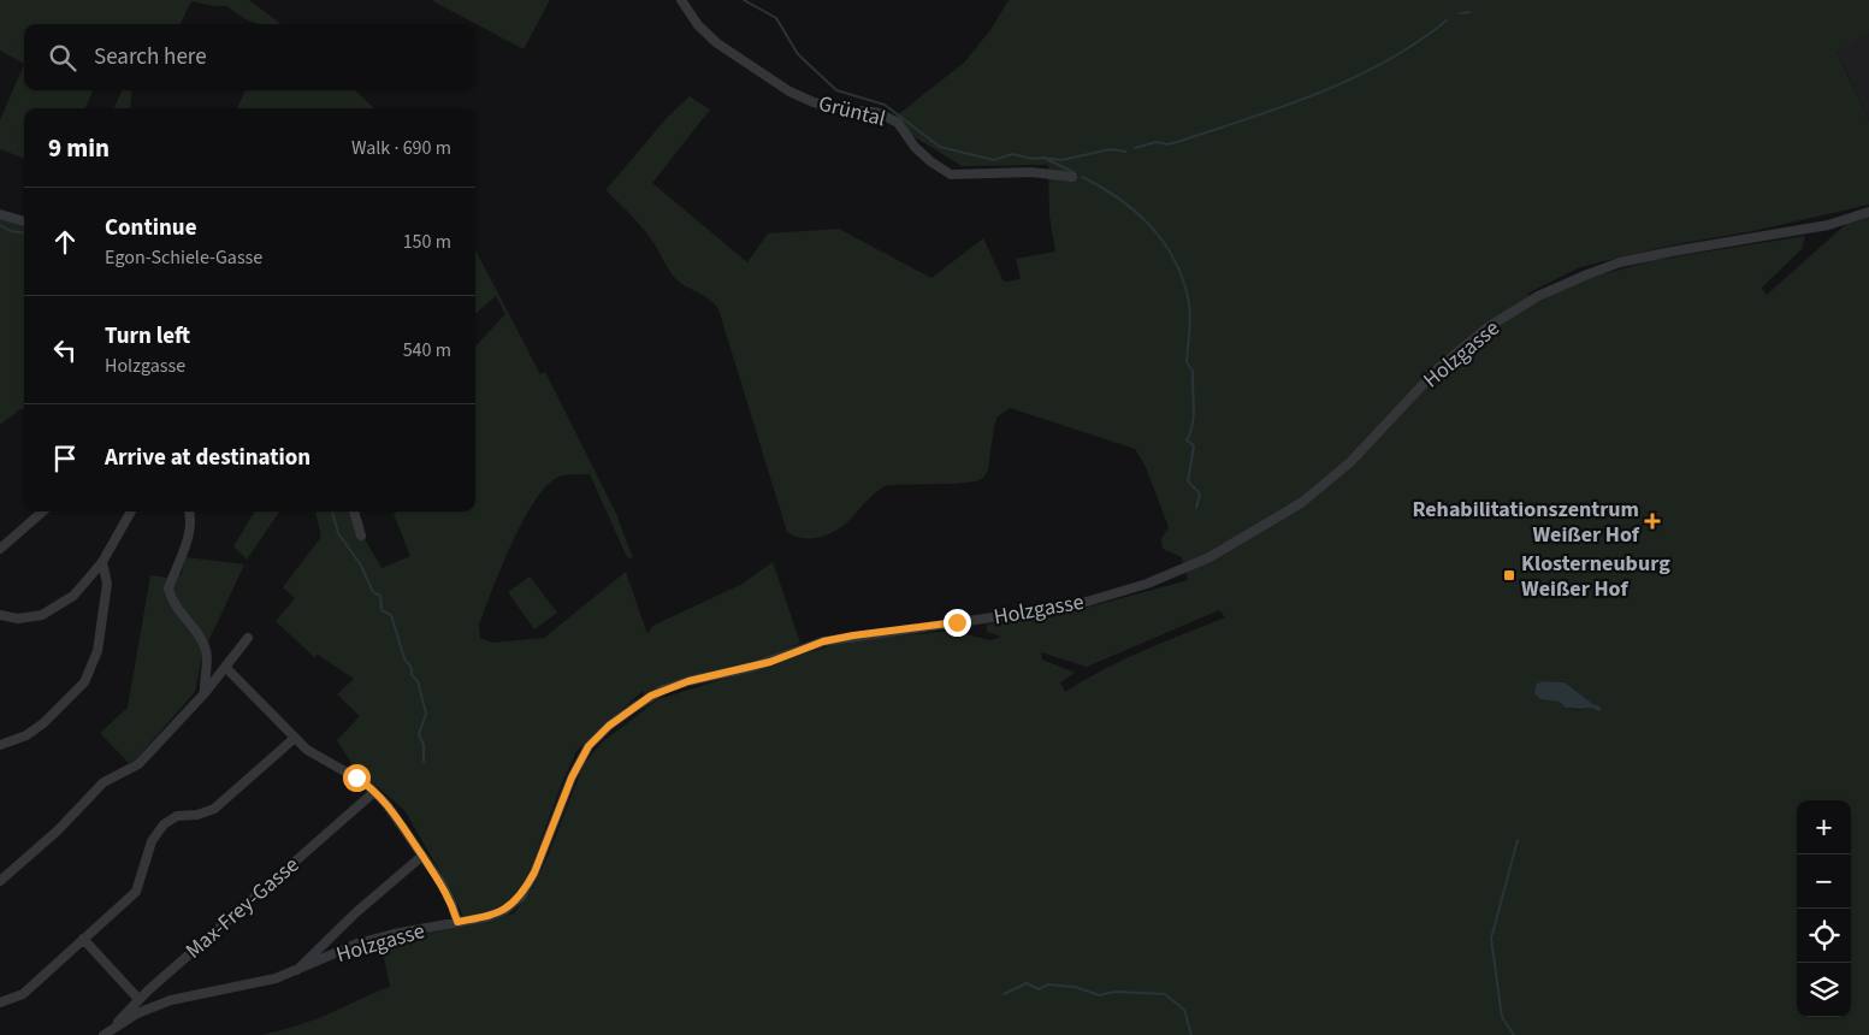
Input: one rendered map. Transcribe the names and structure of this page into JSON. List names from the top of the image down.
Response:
{
  "streets": {
    "street": ["Grüntal", "Holzgasse", "Max-Frey-Gasse"]
  },
  "crossings": [
    ["Holzgasse", "Max-Frey-Gasse"]
  ],
  "places": {
    "health": ["Rehabilitationszentrum Weißer Hof"],
    "transit": ["Klosterneuburg Weißer Hof"]
  },
  "page": {
    "search": "Search here",
    "heading": ["9 min", "Walk · 690 m"],
    "list": [
      ["Continue", "Egon-Schiele-Gasse", "150 m"],
      ["Turn left", "Holzgasse", "540 m"],
      "Arrive at destination"
    ],
    "map_buttons": ["+", "−"]
  }
}
